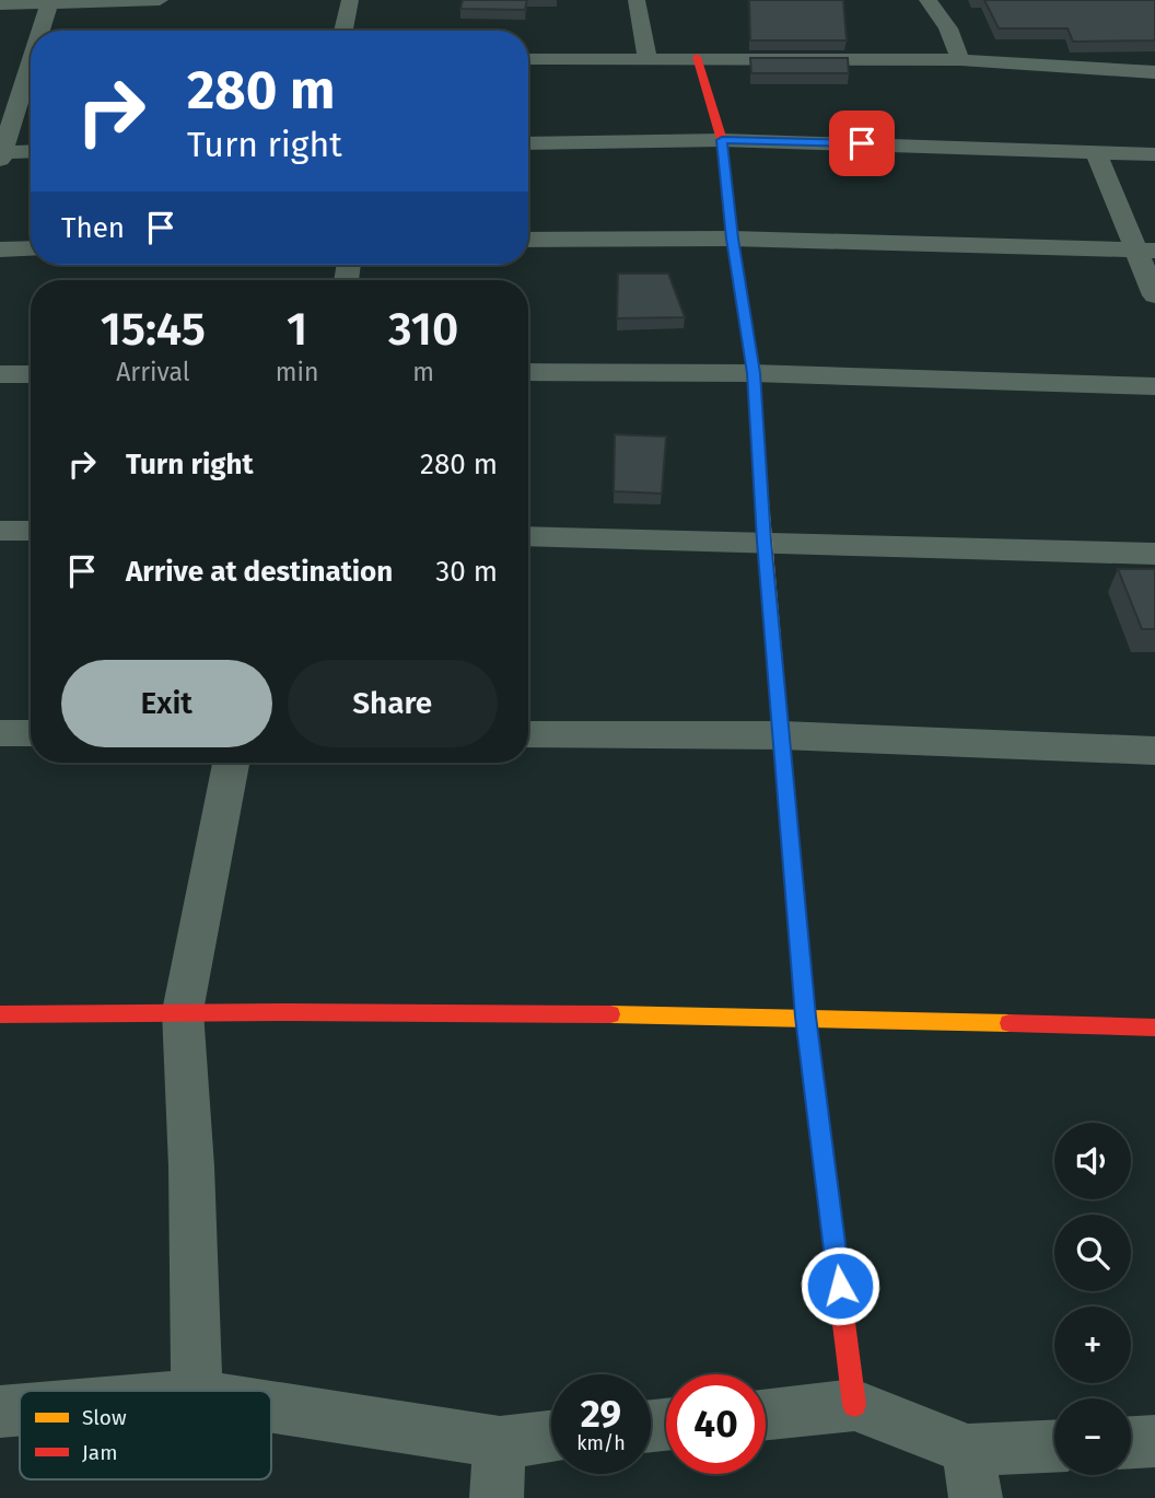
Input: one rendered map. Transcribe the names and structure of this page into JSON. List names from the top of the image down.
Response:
{
  "legend": ["Slow", "Jam"],
  "page": {
    "turn": ["280 m", "Turn right"],
    "then": "Then",
    "eta": [
      "15:45",
      "Arrival",
      "1",
      "min",
      "310",
      "m"
    ],
    "list": [
      {
        "name": "Turn right",
        "value": "280 m"
      },
      {
        "name": "Arrive at destination",
        "value": "30 m"
      }
    ],
    "buttons": ["Exit", "Share"],
    "map_buttons": ["+", "−"],
    "speed": "29 km/h",
    "limit": "40"
  }
}
